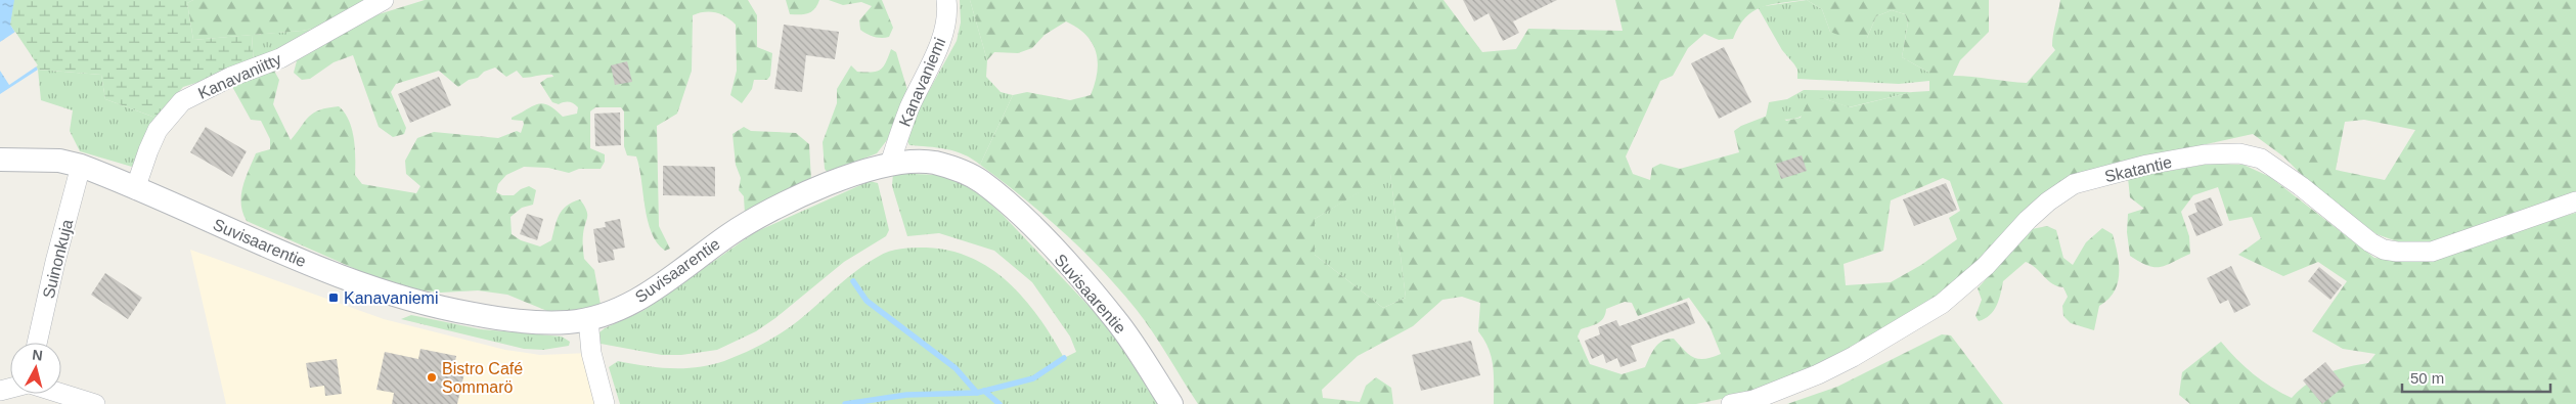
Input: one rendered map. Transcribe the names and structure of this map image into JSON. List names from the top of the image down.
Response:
{
  "streets": {
    "street": [
      "Kanavaniitty",
      "Kanavaniemi",
      "Skatantie",
      "Suvisaarentie",
      "Suinonkuja"
    ]
  },
  "crossings": [
    ["Kanavaniitty", "Suvisaarentie"],
    ["Kanavaniemi", "Suvisaarentie"],
    ["Suvisaarentie", "Suinonkuja"]
  ],
  "places": {
    "transit": ["Kanavaniemi"],
    "other": ["Bistro Café Sommarö"]
  },
  "scale_bar": "50 m",
  "north": "top"
}
